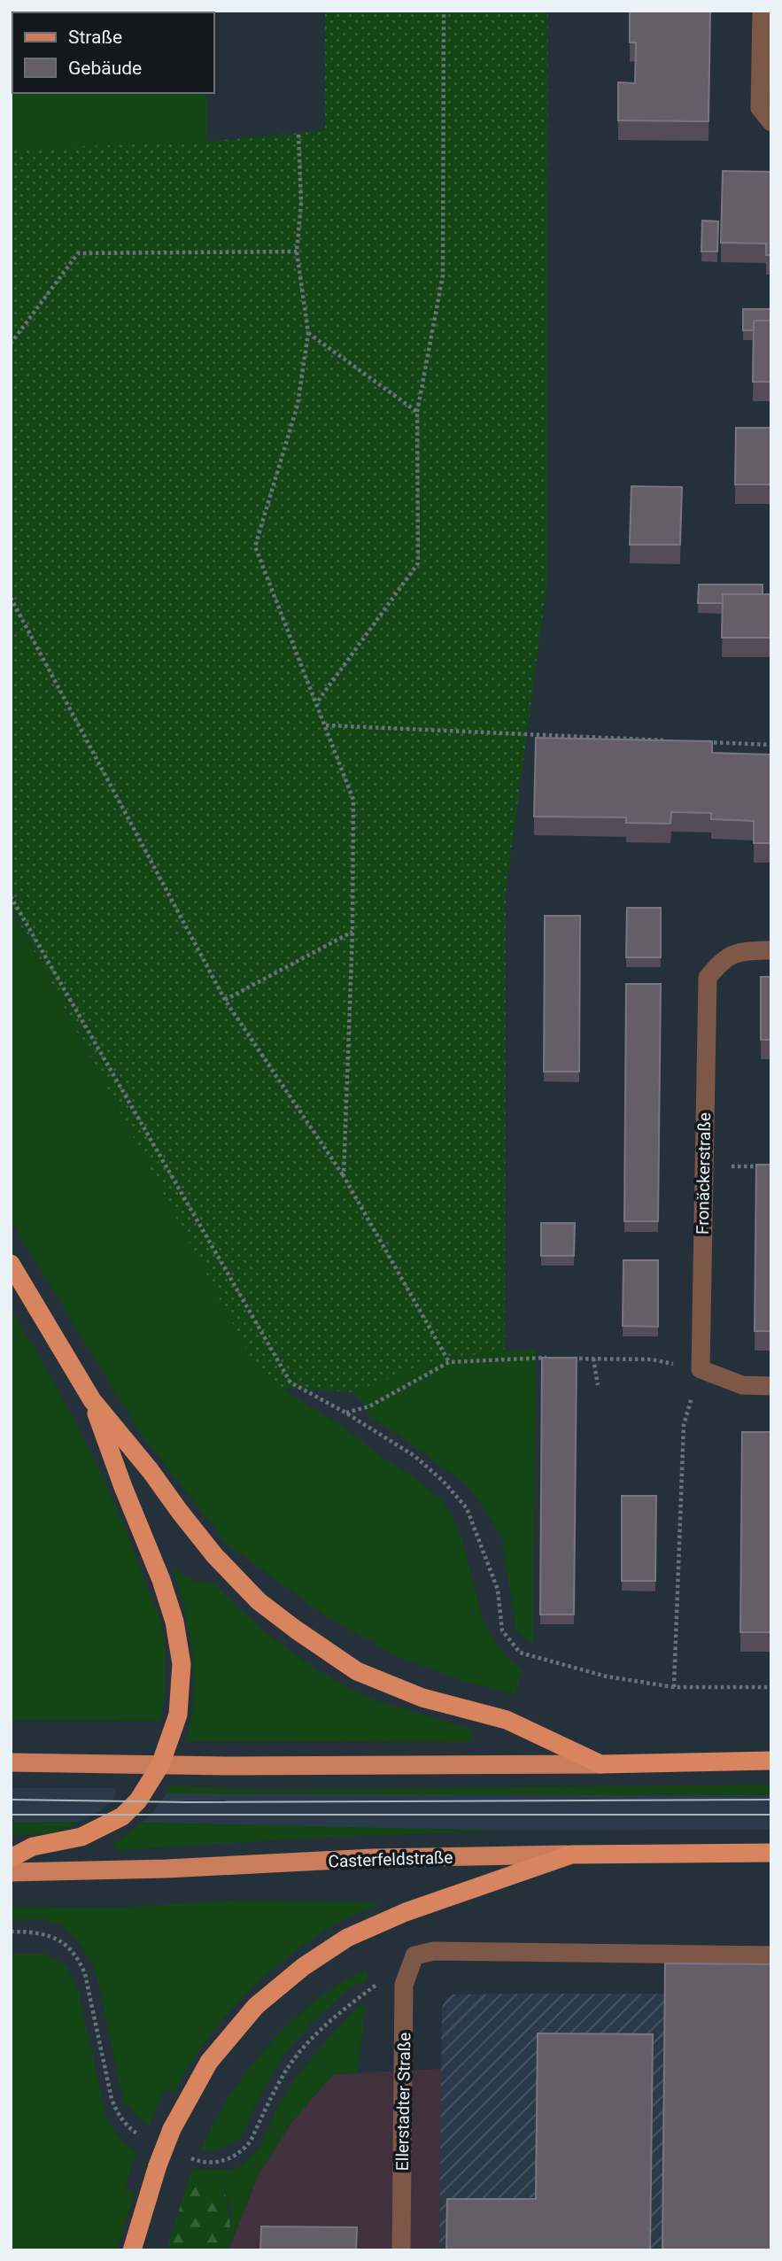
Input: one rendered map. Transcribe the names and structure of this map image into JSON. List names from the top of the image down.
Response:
{
  "streets": {
    "highway": ["Casterfeldstraße"],
    "street": ["Fronäckerstraße", "Ellerstadter Straße"]
  },
  "legend": ["Straße", "Gebäude"]
}
